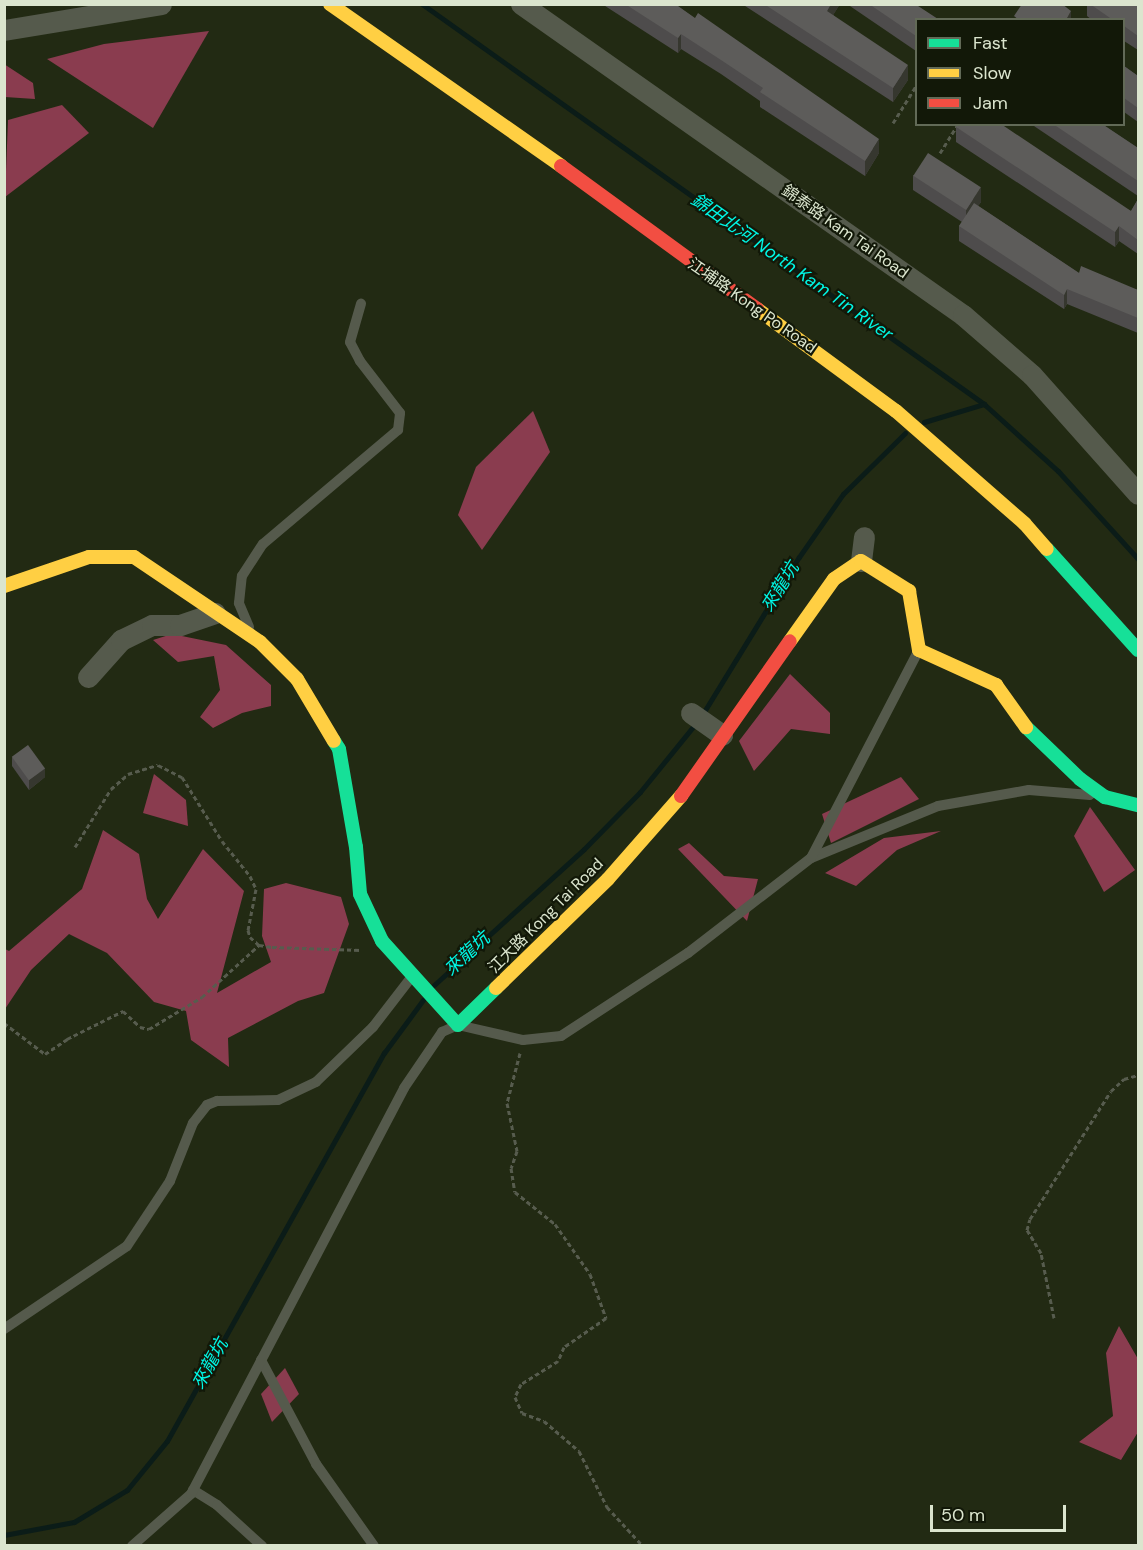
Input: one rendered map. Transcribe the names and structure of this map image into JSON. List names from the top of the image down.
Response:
{
  "streets": {
    "street": ["錦泰路 Kam Tai Road", "江埔路 Kong Po Road", "江大路 Kong Tai Road"]
  },
  "water": ["錦田北河 North Kam Tin River", "來龍坑"],
  "legend": ["Fast", "Slow", "Jam"],
  "scale_bar": "50 m"
}
